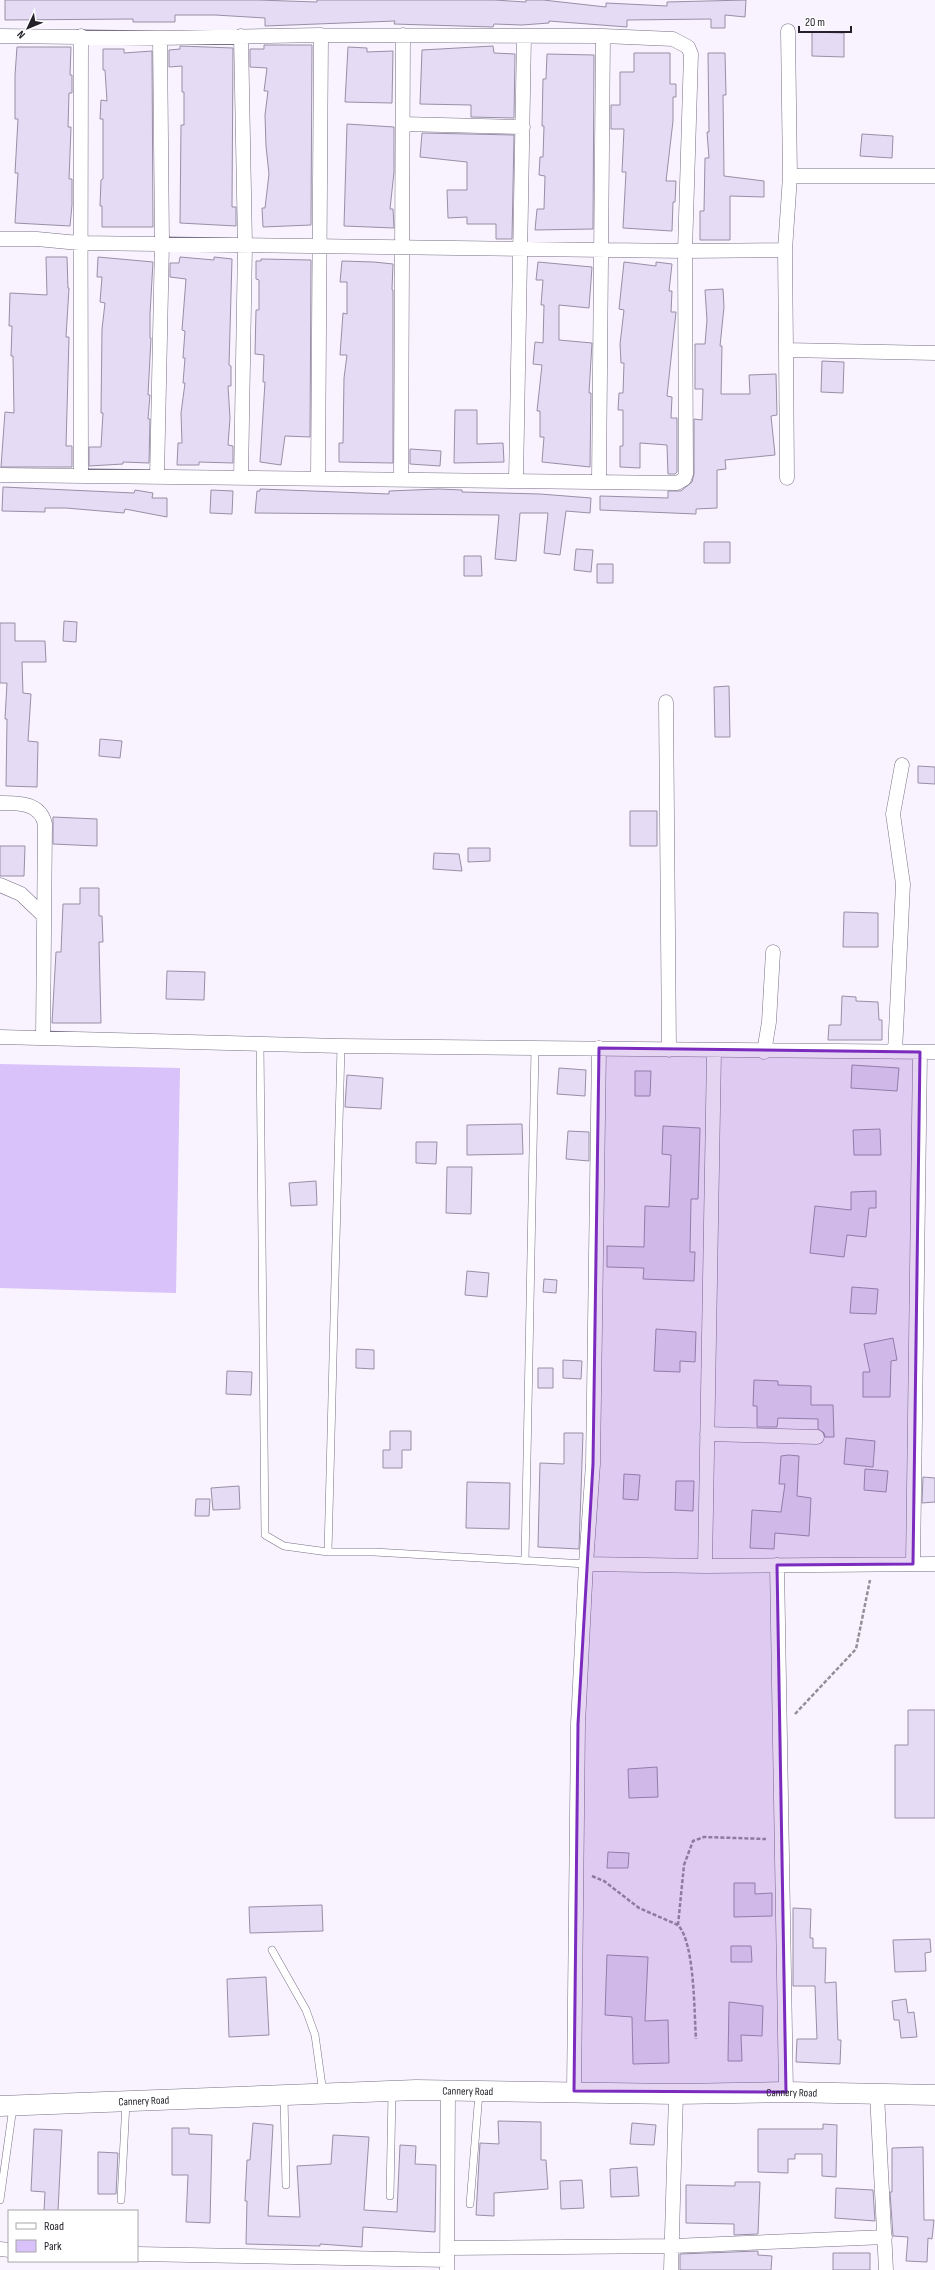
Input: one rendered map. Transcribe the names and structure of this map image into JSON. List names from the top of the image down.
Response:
{
  "streets": {
    "main road": ["Cannery Road"]
  },
  "legend": ["Road", "Park"],
  "scale_bar": "20 m",
  "north": "bottom left"
}
